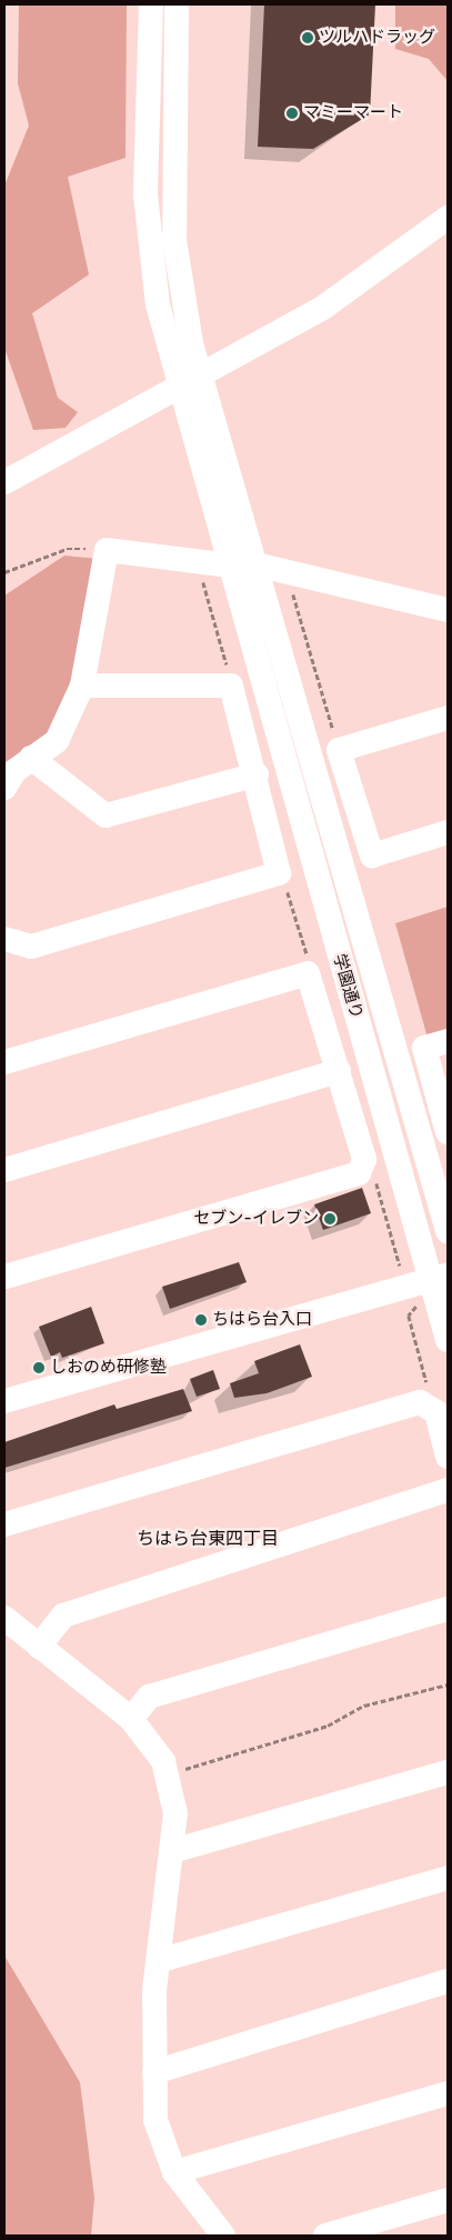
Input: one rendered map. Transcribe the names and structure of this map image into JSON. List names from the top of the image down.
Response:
{
  "streets": {
    "street": ["学園通り"]
  },
  "districts": ["ちはら台東四丁目"],
  "places": [
    "ツルハドラッグ",
    "マミーマート",
    "セブン-イレブン",
    "ちはら台入口",
    "しおのめ研修塾"
  ]
}
